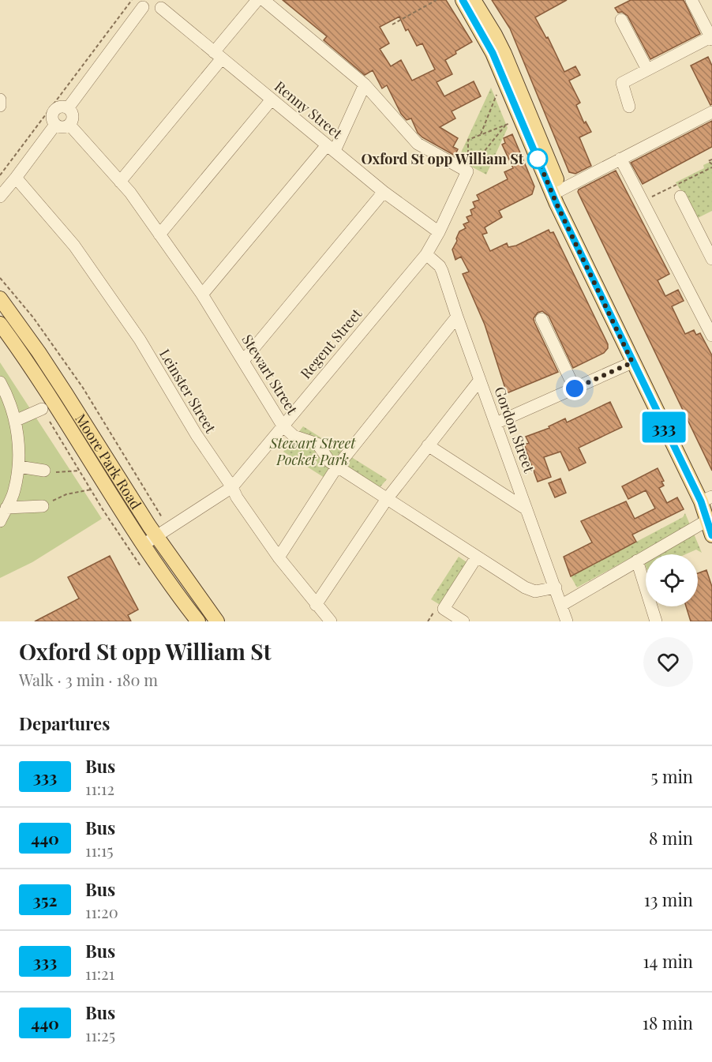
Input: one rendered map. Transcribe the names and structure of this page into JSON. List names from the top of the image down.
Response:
{
  "streets": {
    "main road": ["Moore Park Road"],
    "street": [
      "Renny Street",
      "Regent Street",
      "Stewart Street",
      "Leinster Street",
      "Gordon Street"
    ]
  },
  "crossings": [
    ["Renny Street", "Regent Street"],
    ["Regent Street", "Stewart Street"],
    ["Regent Street", "Leinster Street"],
    ["Regent Street", "Gordon Street"],
    ["Regent Street", "Moore Park Road"],
    ["Stewart Street", "Gordon Street"]
  ],
  "parks": ["Stewart Street Pocket Park"],
  "places": ["Oxford St opp William St"],
  "lines": ["bus line 333"],
  "page": {
    "on_map": "333",
    "heading": [
      ["Oxford St opp William St", "Walk · 3 min · 180 m"],
      "Departures"
    ],
    "list": [
      {
        "mark": "333",
        "name": "Bus",
        "note": "11:12",
        "value": "5 min"
      },
      {
        "mark": "440",
        "name": "Bus",
        "note": "11:15",
        "value": "8 min"
      },
      {
        "mark": "352",
        "name": "Bus",
        "note": "11:20",
        "value": "13 min"
      },
      {
        "mark": "333",
        "name": "Bus",
        "note": "11:21",
        "value": "14 min"
      },
      {
        "mark": "440",
        "name": "Bus",
        "note": "11:25",
        "value": "18 min"
      }
    ]
  }
}
